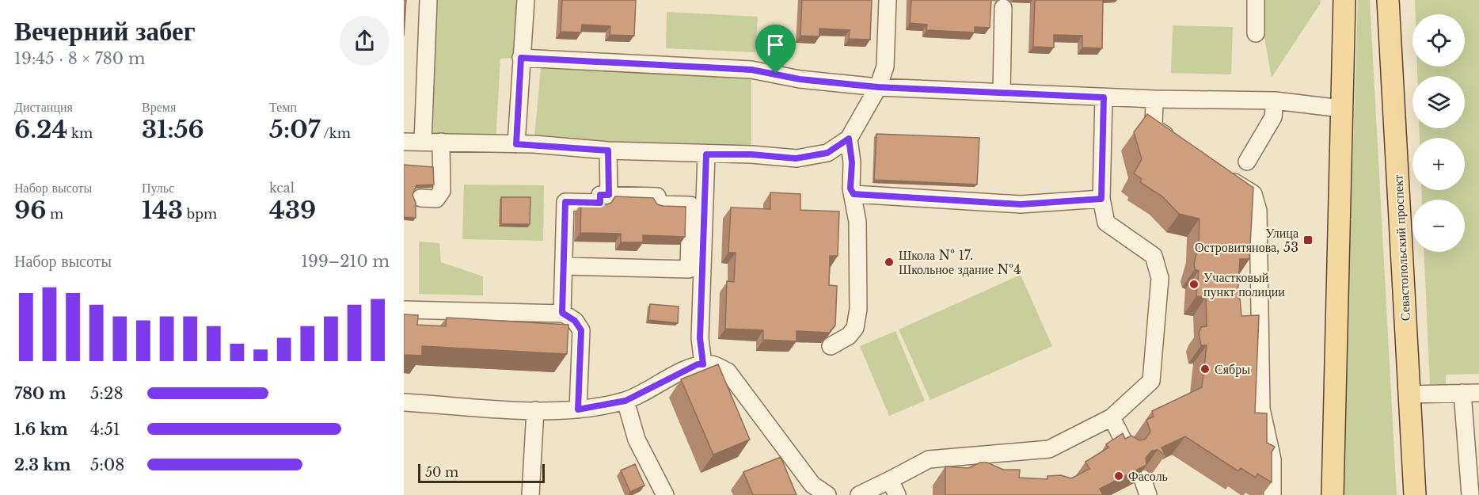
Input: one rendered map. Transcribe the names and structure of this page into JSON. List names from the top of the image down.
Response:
{
  "streets": {
    "main road": ["Севастопольский проспект"]
  },
  "places": {
    "transit": ["Улица Островитянова, 53"],
    "other": [
      "Школа № 17. Школьное здание №4",
      "Участковый пункт полиции",
      "Сябры",
      "Фасоль"
    ]
  },
  "scale_bar": "50 m",
  "page": {
    "heading": ["Вечерний забег", "19:45 · 8 × 780 m"],
    "map_buttons": ["+", "−"],
    "stats": [
      ["Дистанция", "6.24 km"],
      ["Время", "31:56"],
      ["Темп", "5:07 /km"],
      ["Набор высоты", "96 m"],
      ["Пульс", "143 bpm"],
      ["kcal", "439"]
    ],
    "chart": ["Набор высоты", "199–210 m"],
    "list": [
      {
        "name": "780 m",
        "note": "5:28"
      },
      {
        "name": "1.6 km",
        "note": "4:51"
      },
      {
        "name": "2.3 km",
        "note": "5:08"
      }
    ],
    "scale": "50 m"
  }
}
